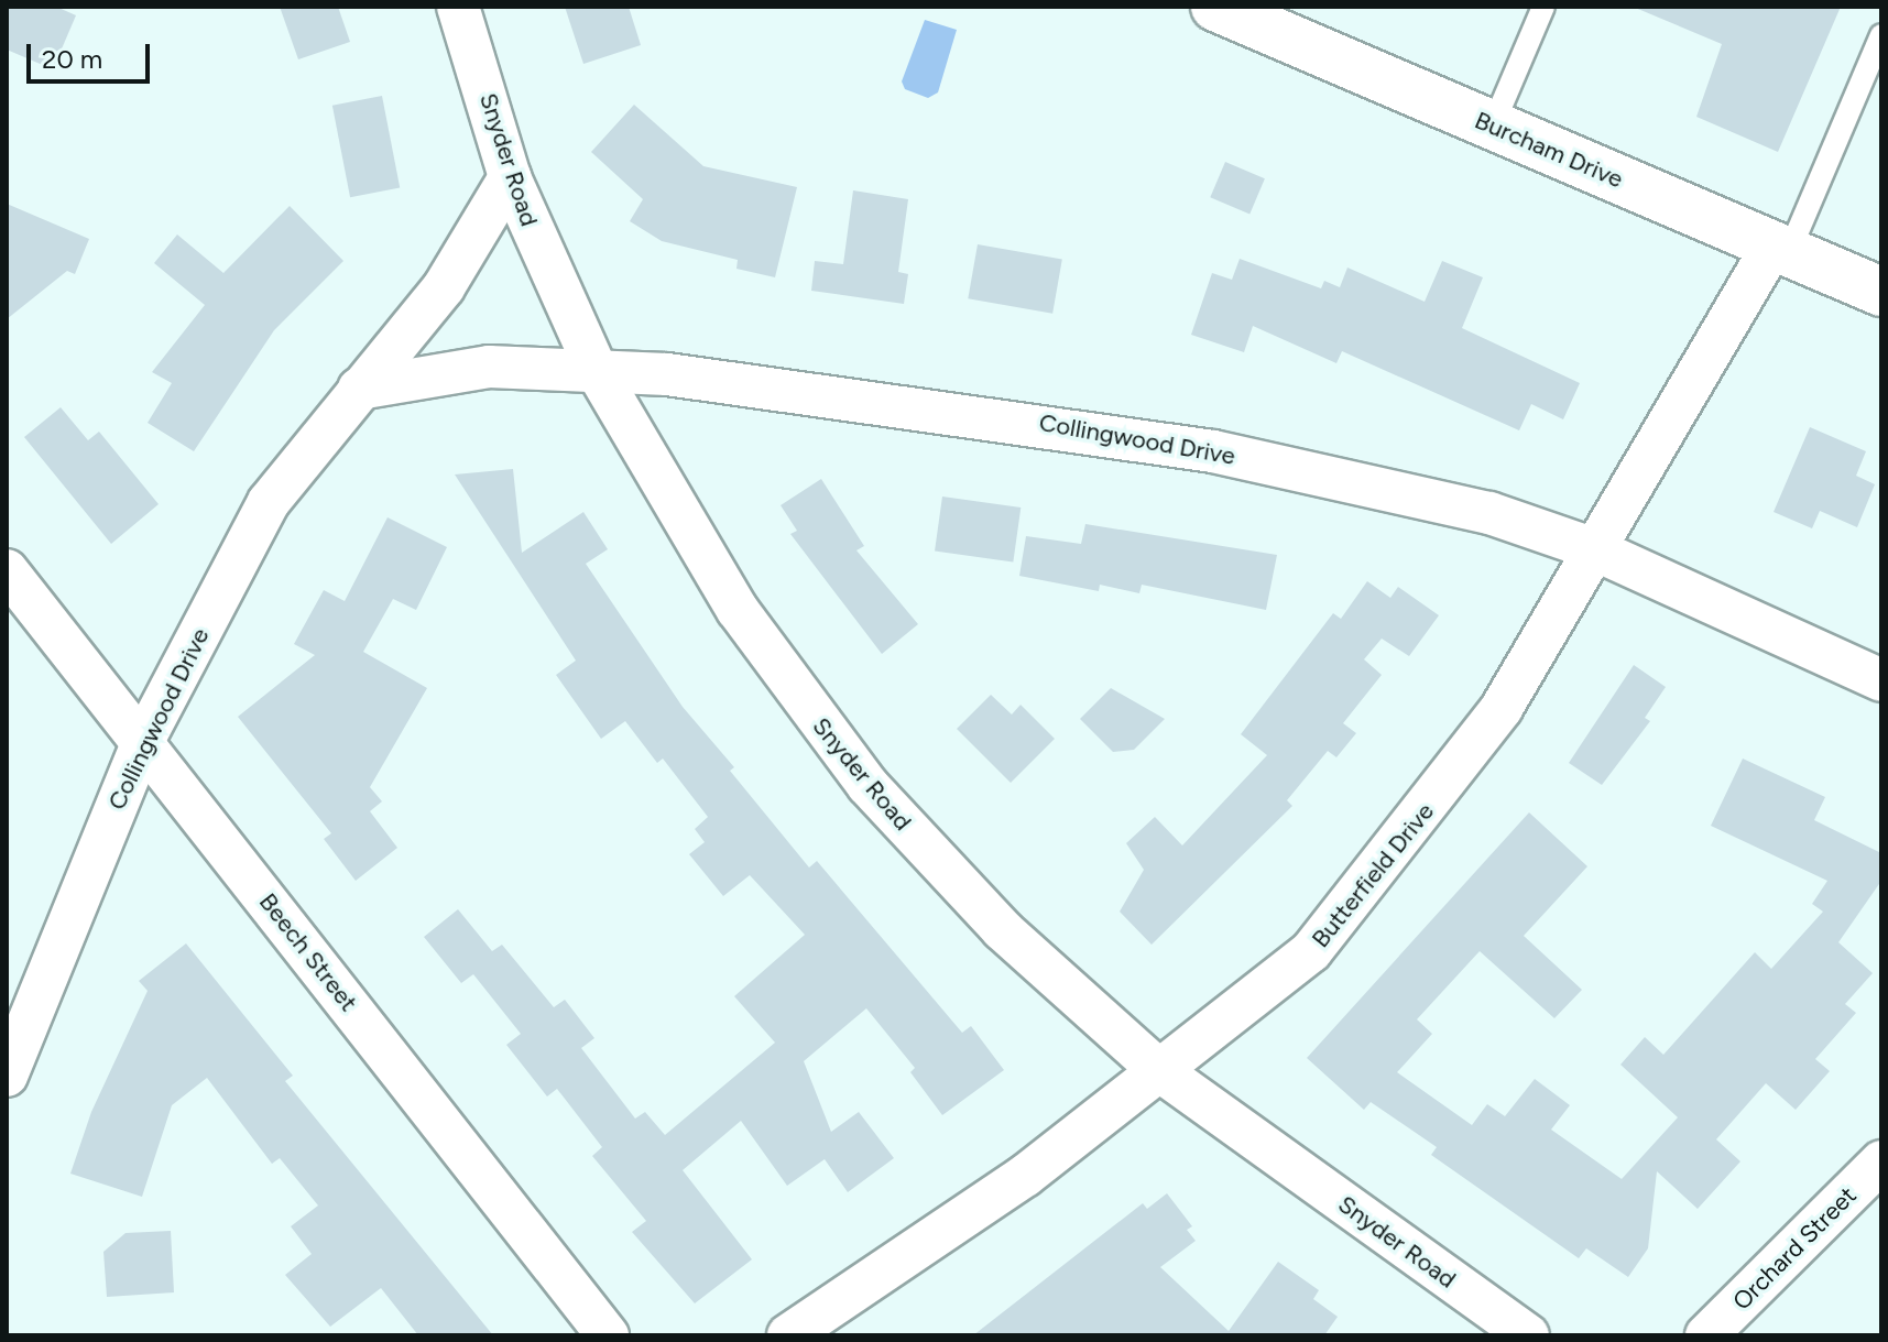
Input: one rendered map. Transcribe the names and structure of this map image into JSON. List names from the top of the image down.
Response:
{
  "streets": {
    "street": [
      "Burcham Drive",
      "Snyder Road",
      "Collingwood Drive",
      "Butterfield Drive",
      "Beech Street",
      "Orchard Street"
    ]
  },
  "crossings": [
    ["Burcham Drive", "Butterfield Drive"],
    ["Snyder Road", "Collingwood Drive"],
    ["Snyder Road", "Butterfield Drive"],
    ["Collingwood Drive", "Butterfield Drive"],
    ["Collingwood Drive", "Beech Street"]
  ],
  "scale_bar": "20 m"
}
